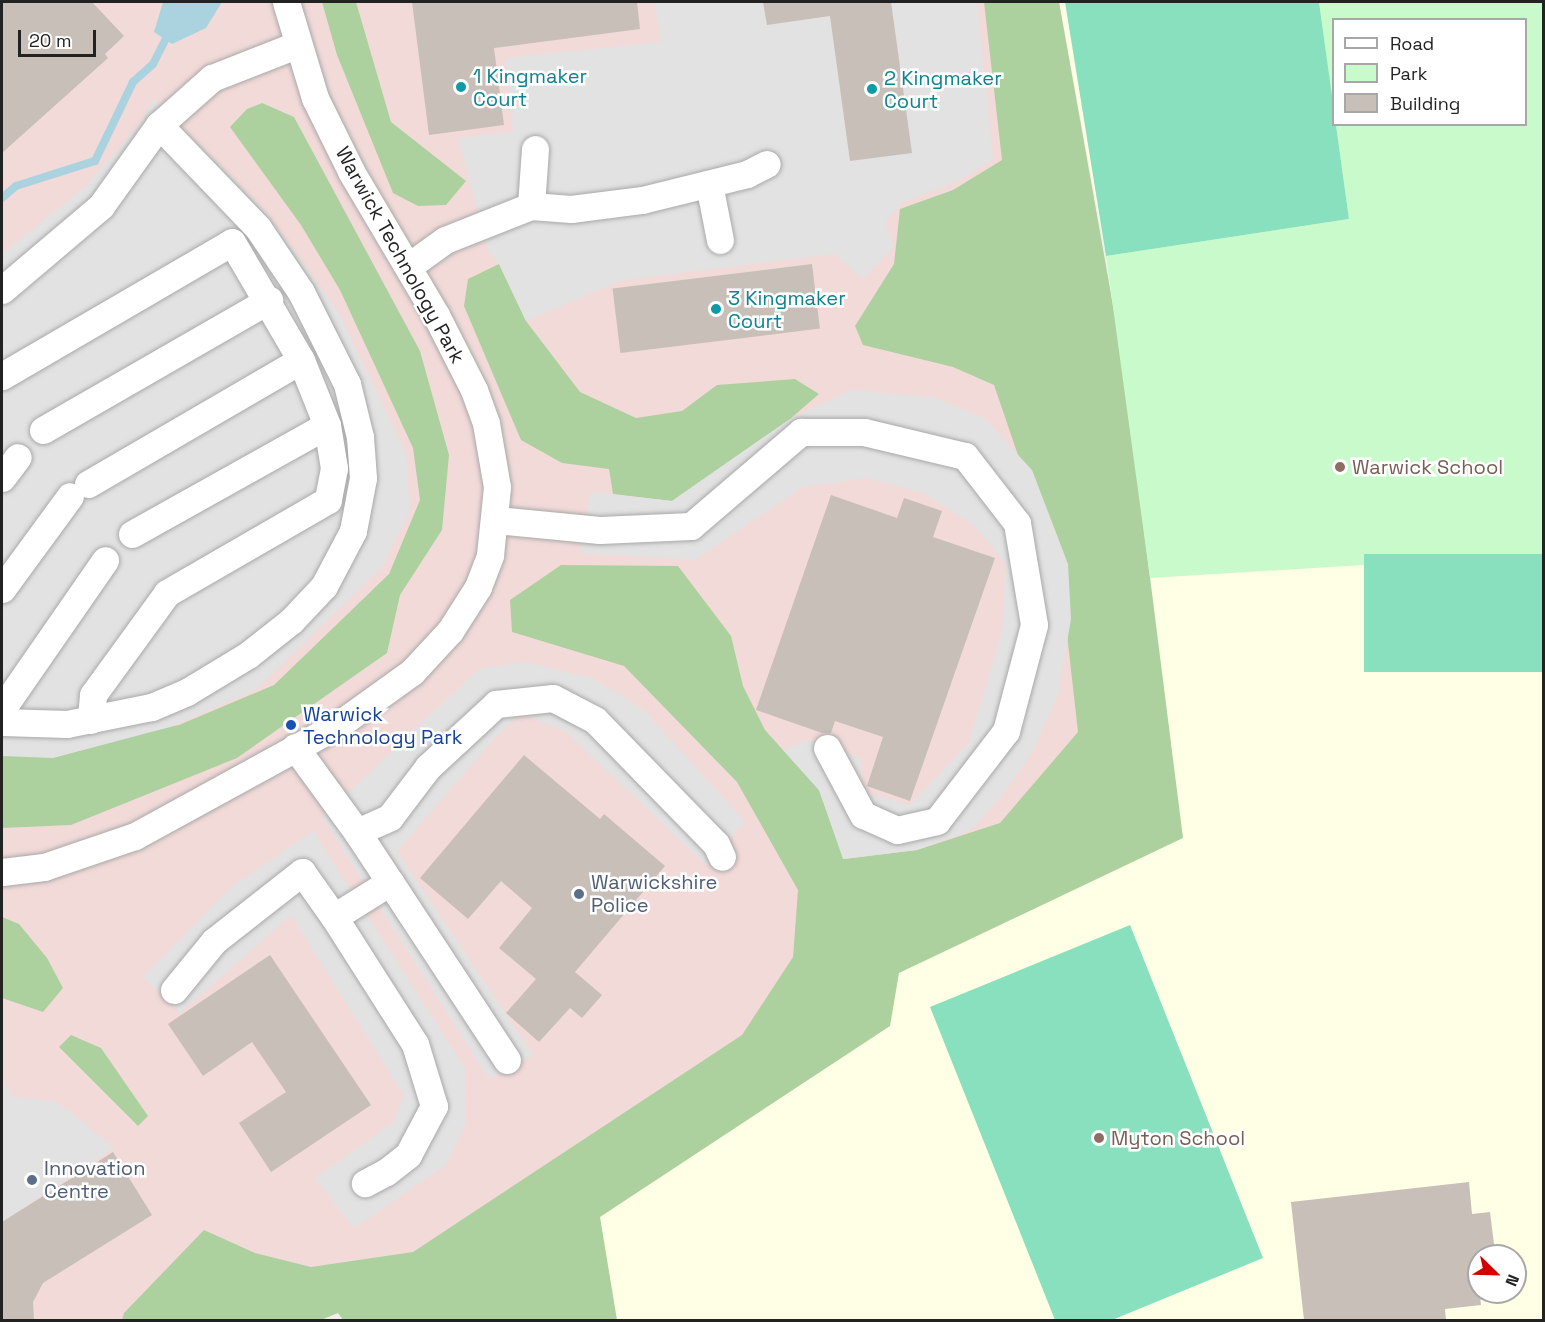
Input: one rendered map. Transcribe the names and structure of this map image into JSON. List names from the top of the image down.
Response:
{
  "streets": {
    "street": ["Warwick Technology Park"]
  },
  "places": [
    "1 Kingmaker Court",
    "2 Kingmaker Court",
    "3 Kingmaker Court",
    "Warwick School",
    "Warwick Technology Park",
    "Warwickshire Police",
    "Myton School",
    "Innovation Centre"
  ],
  "legend": ["Road", "Park", "Building"],
  "scale_bar": "20 m",
  "north": "bottom right"
}
